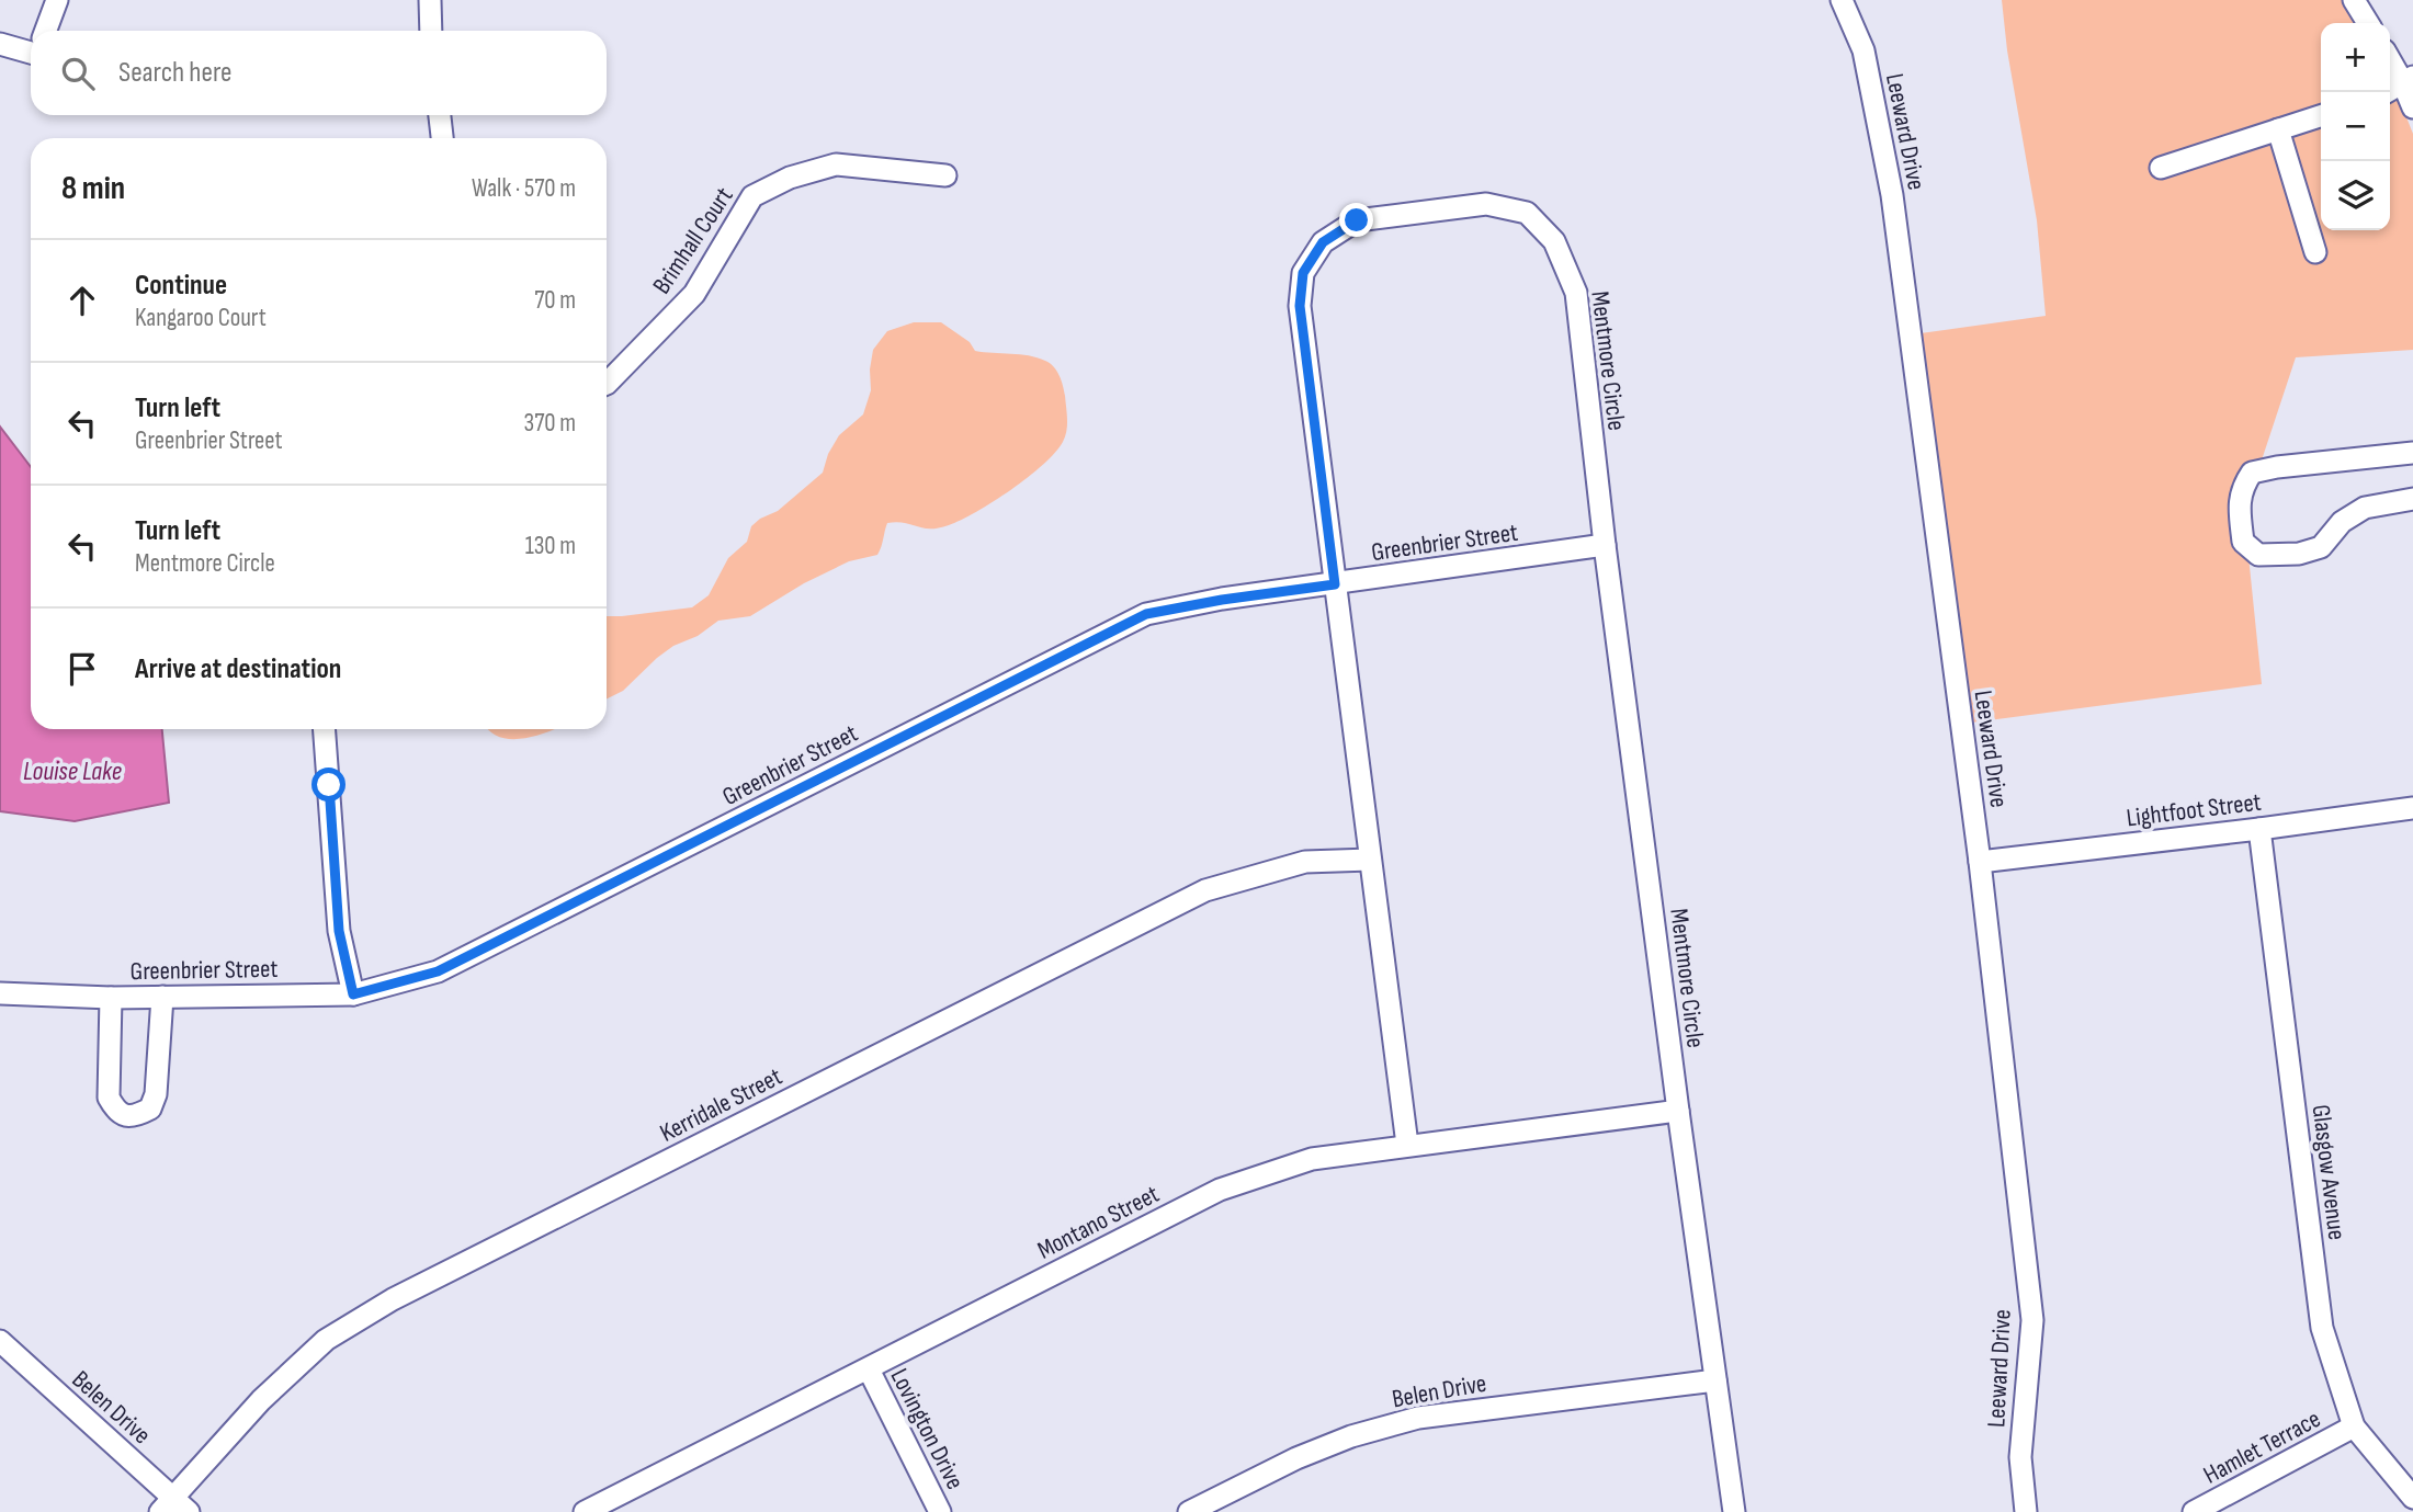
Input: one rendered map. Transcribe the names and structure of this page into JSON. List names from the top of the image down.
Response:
{
  "streets": {
    "street": [
      "Leeward Drive",
      "Brimhall Court",
      "Mentmore Circle",
      "Greenbrier Street",
      "Lightfoot Street",
      "Kerridale Street",
      "Glasgow Avenue",
      "Montano Street",
      "Belen Drive",
      "Lovington Drive",
      "Hamlet Terrace"
    ]
  },
  "crossings": [
    ["Leeward Drive", "Lightfoot Street"],
    ["Mentmore Circle", "Greenbrier Street"],
    ["Mentmore Circle", "Kerridale Street"],
    ["Mentmore Circle", "Montano Street"],
    ["Mentmore Circle", "Belen Drive"],
    ["Lightfoot Street", "Glasgow Avenue"],
    ["Kerridale Street", "Belen Drive"],
    ["Glasgow Avenue", "Hamlet Terrace"],
    ["Montano Street", "Lovington Drive"]
  ],
  "water": ["Louise Lake"],
  "page": {
    "map_buttons": ["+", "−"],
    "search": "Search here",
    "heading": ["8 min", "Walk · 570 m"],
    "list": [
      ["Continue", "Kangaroo Court", "70 m"],
      ["Turn left", "Greenbrier Street", "370 m"],
      ["Turn left", "Mentmore Circle", "130 m"],
      "Arrive at destination"
    ]
  }
}
